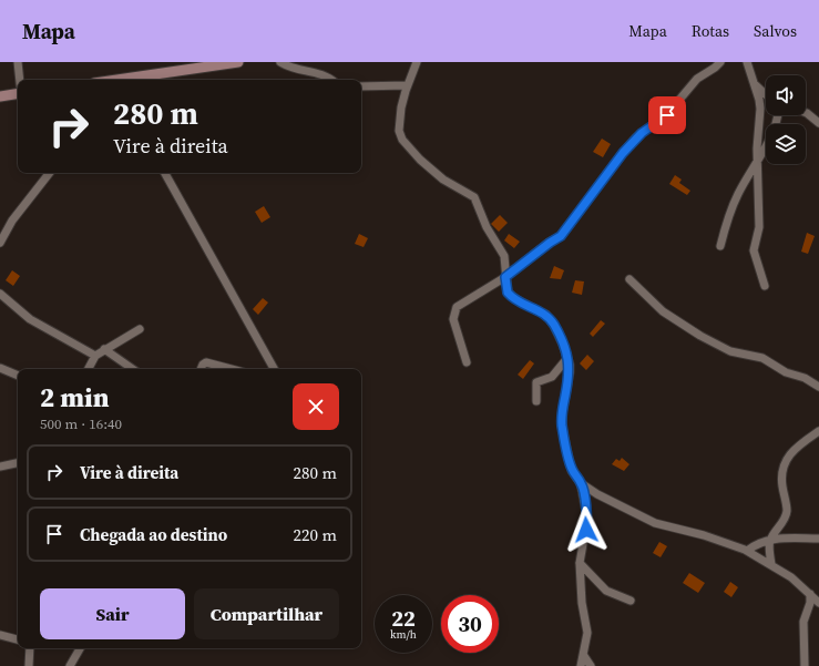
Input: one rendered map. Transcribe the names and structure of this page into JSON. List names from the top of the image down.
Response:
{
  "page": {
    "header": "Mapa",
    "nav": ["Mapa", "Rotas", "Salvos"],
    "turn": ["280 m", "Vire à direita"],
    "heading": ["2 min", "500 m · 16:40"],
    "list": [
      {
        "name": "Vire à direita",
        "value": "280 m"
      },
      {
        "name": "Chegada ao destino",
        "value": "220 m"
      }
    ],
    "buttons": ["Sair", "Compartilhar"],
    "speed": "22 km/h",
    "limit": "30"
  }
}
